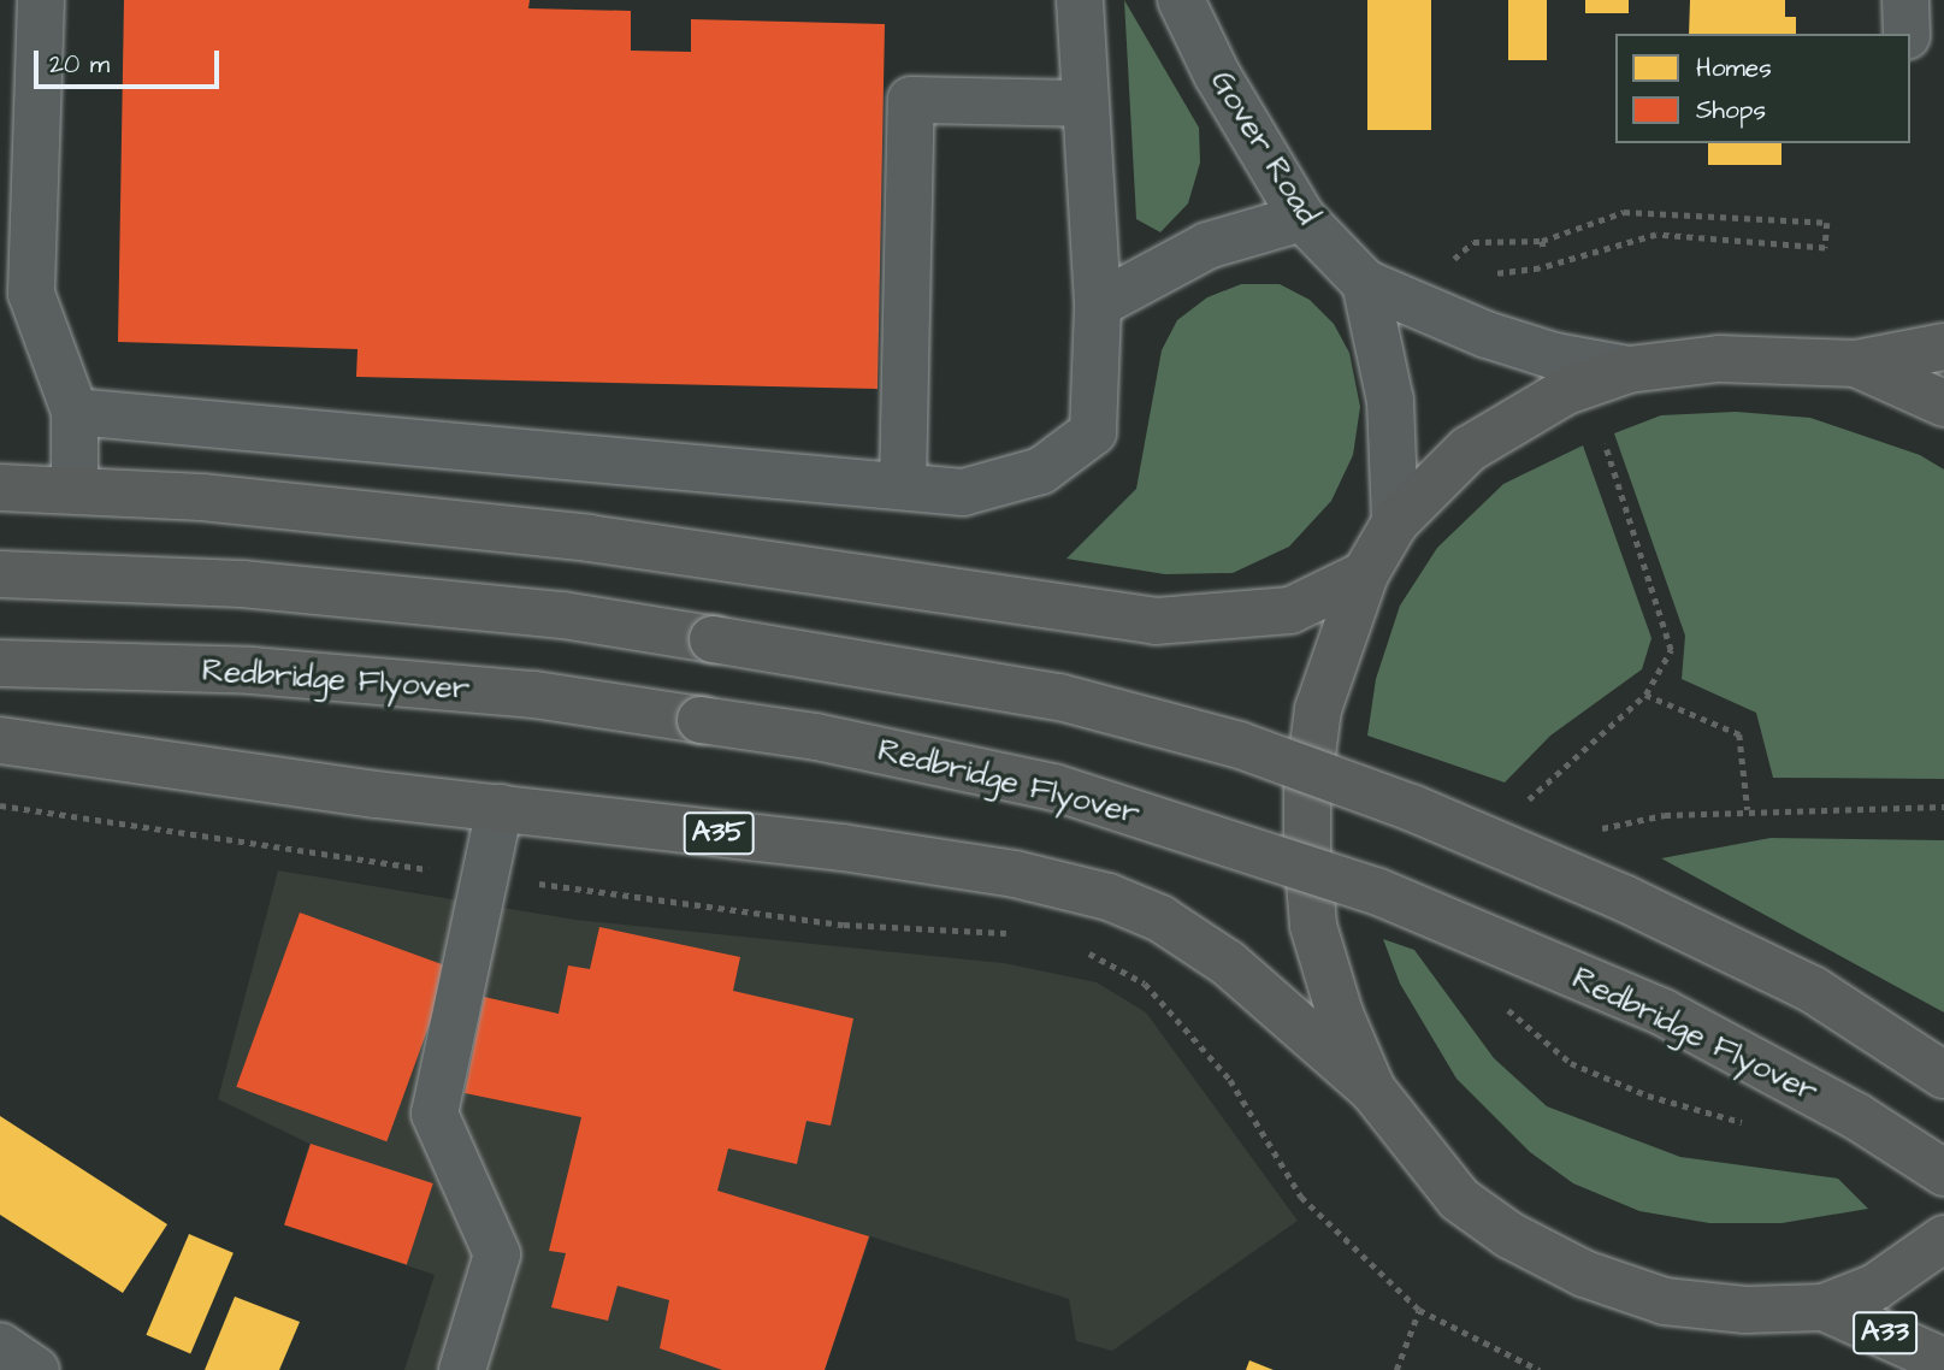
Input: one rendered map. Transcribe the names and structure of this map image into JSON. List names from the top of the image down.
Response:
{
  "streets": {
    "main road": ["Redbridge Flyover", "A35", "A33"],
    "street": ["Gover Road"]
  },
  "legend": ["Homes", "Shops"],
  "scale_bar": "20 m"
}
